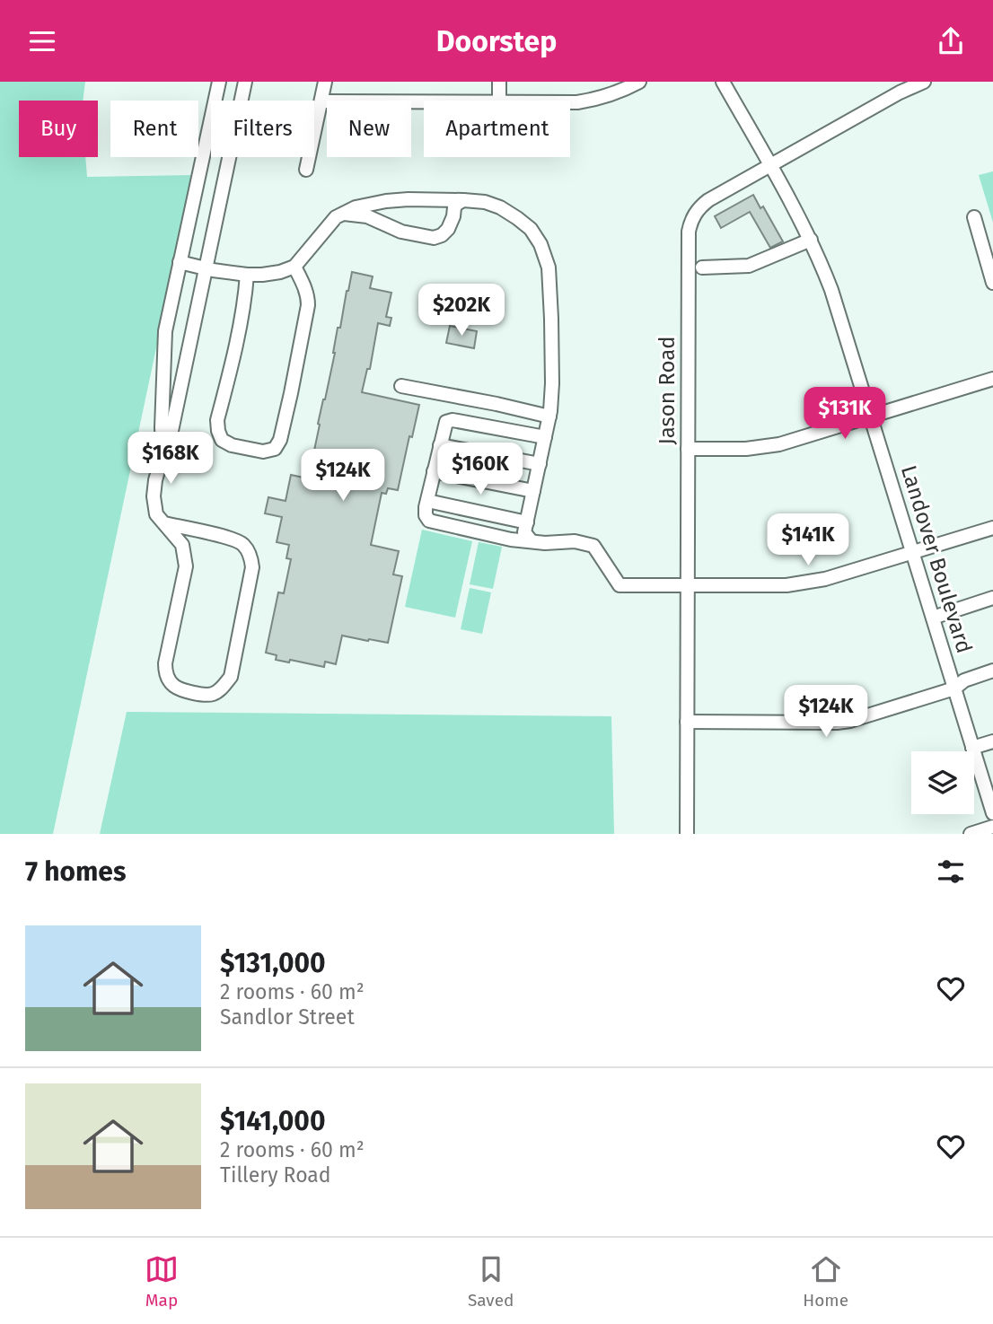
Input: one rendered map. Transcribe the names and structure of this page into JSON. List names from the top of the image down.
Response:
{
  "streets": {
    "street": ["Jason Road", "Landover Boulevard"]
  },
  "crossings": [
    ["Jason Road", "Landover Boulevard"]
  ],
  "page": {
    "header": "Doorstep",
    "chip": [
      "Buy",
      "Rent",
      "Filters",
      "New",
      "Apartment"
    ],
    "price": [
      "$202K",
      "$131K",
      "$168K",
      "$160K",
      "$124K",
      "$141K",
      "$124K"
    ],
    "heading": "7 homes",
    "list": [
      {
        "name": "$131,000",
        "note": "2 rooms · 60 m² · Sandlor Street"
      },
      {
        "name": "$141,000",
        "note": "2 rooms · 60 m² · Tillery Road"
      }
    ],
    "tabs": ["Map", "Saved", "Home"]
  }
}
